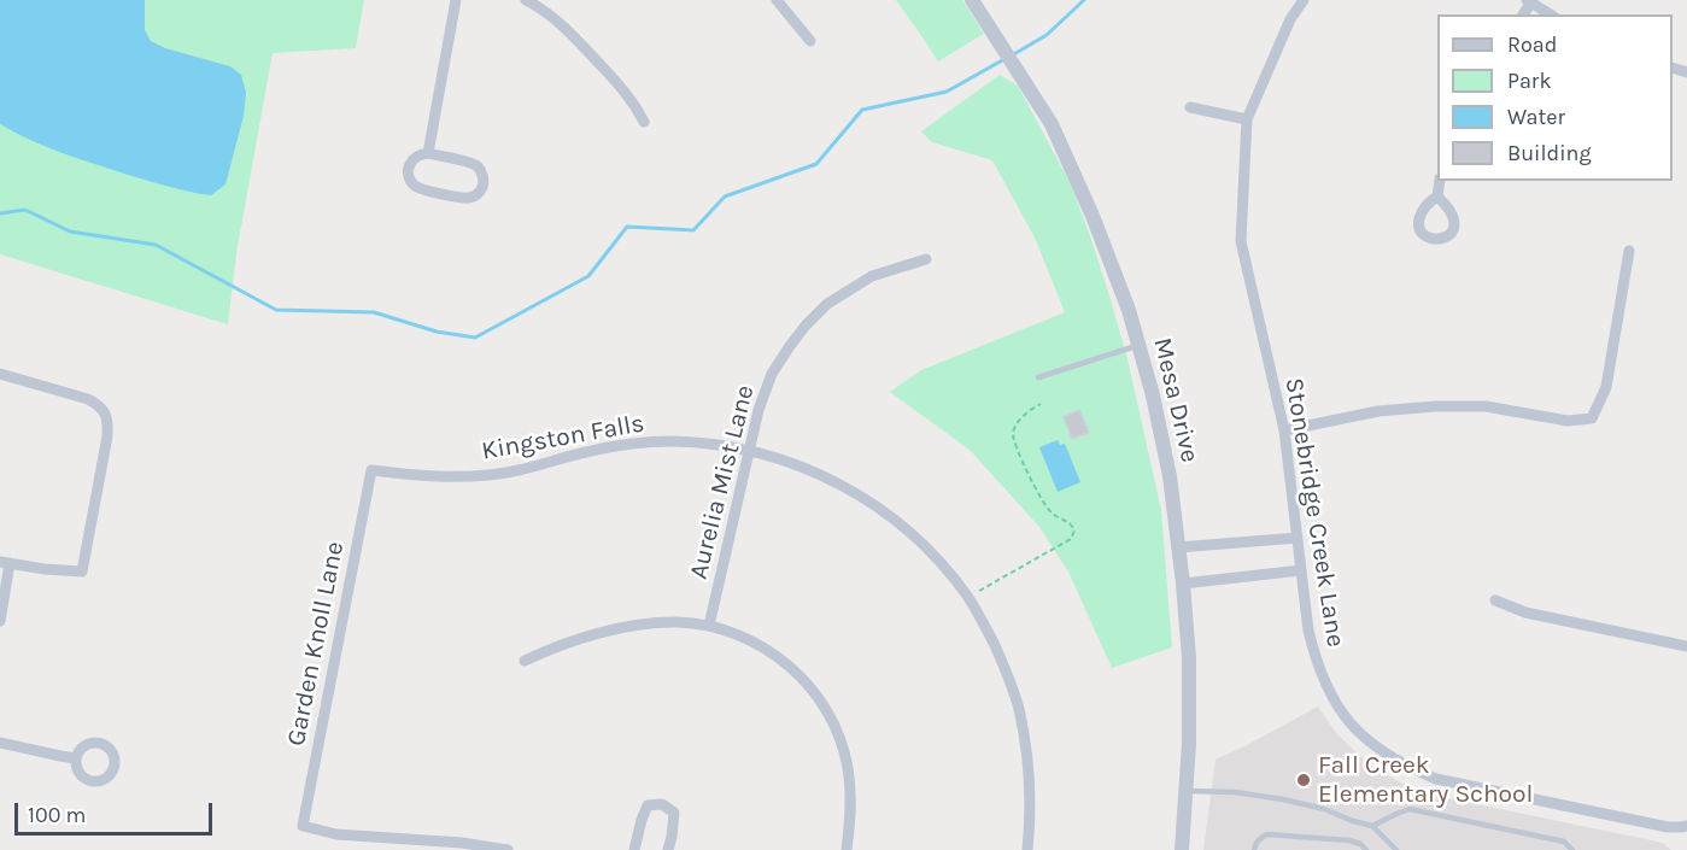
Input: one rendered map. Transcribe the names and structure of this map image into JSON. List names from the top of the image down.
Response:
{
  "streets": {
    "street": [
      "Mesa Drive",
      "Kingston Falls",
      "Aurelia Mist Lane",
      "Stonebridge Creek Lane",
      "Garden Knoll Lane"
    ]
  },
  "crossings": [
    ["Kingston Falls", "Aurelia Mist Lane"],
    ["Kingston Falls", "Garden Knoll Lane"]
  ],
  "places": ["Fall Creek Elementary School"],
  "legend": [
    "Road",
    "Park",
    "Water",
    "Building"
  ],
  "scale_bar": "100 m"
}
